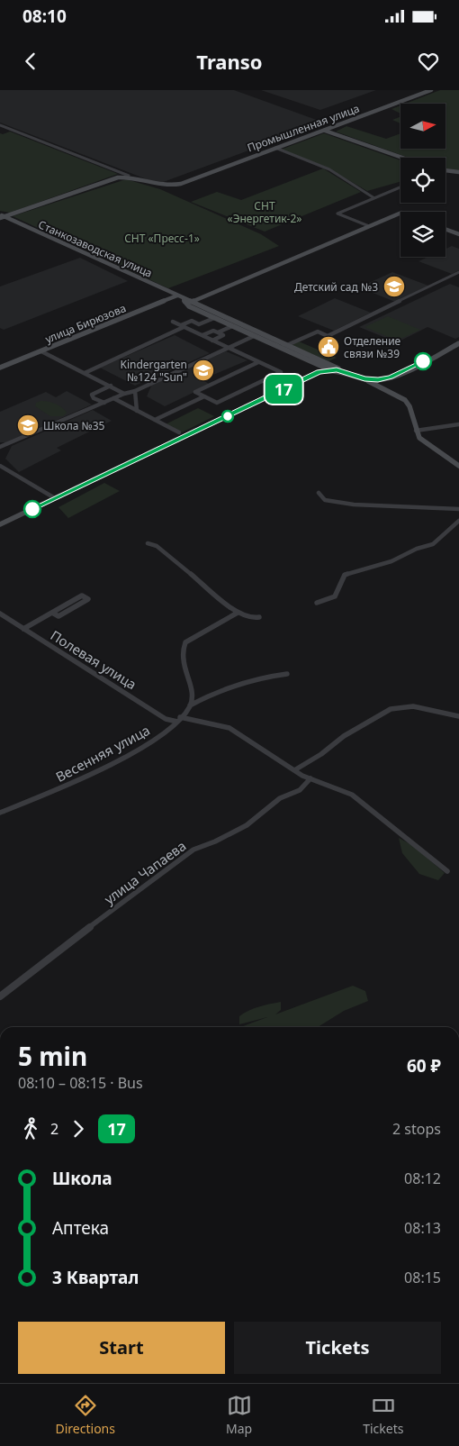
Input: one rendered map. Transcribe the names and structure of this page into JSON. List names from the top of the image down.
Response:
{
  "streets": {
    "street": [
      "Промышленная улица",
      "Станкозаводская улица",
      "улица Бирюзова",
      "Полевая улица",
      "Весенняя улица",
      "улица Чапаева"
    ]
  },
  "crossings": [
    ["Станкозаводская улица", "улица Бирюзова"],
    ["Полевая улица", "Весенняя улица"]
  ],
  "parks": ["СНТ «Энергетик-2»", "СНТ «Пресс-1»"],
  "places": {
    "school or university": ["Детский сад №3", "Kindergarten №124 \"Sun\"", "Школа №35"],
    "public building": ["Отделение связи №39"]
  },
  "lines": ["bus line 17"],
  "north": "right",
  "page": {
    "status": "08:10",
    "header": "Transo",
    "on_map": "17",
    "heading": ["5 min", "08:10 – 08:15 · Bus", "60 ₽"],
    "legs": ["2", "17", "2 stops"],
    "list": [
      {
        "name": "Школа",
        "value": "08:12"
      },
      {
        "name": "Аптека",
        "value": "08:13"
      },
      {
        "name": "3 Квартал",
        "value": "08:15"
      }
    ],
    "buttons": ["Start", "Tickets"],
    "tabs": ["Directions", "Map", "Tickets"]
  }
}
